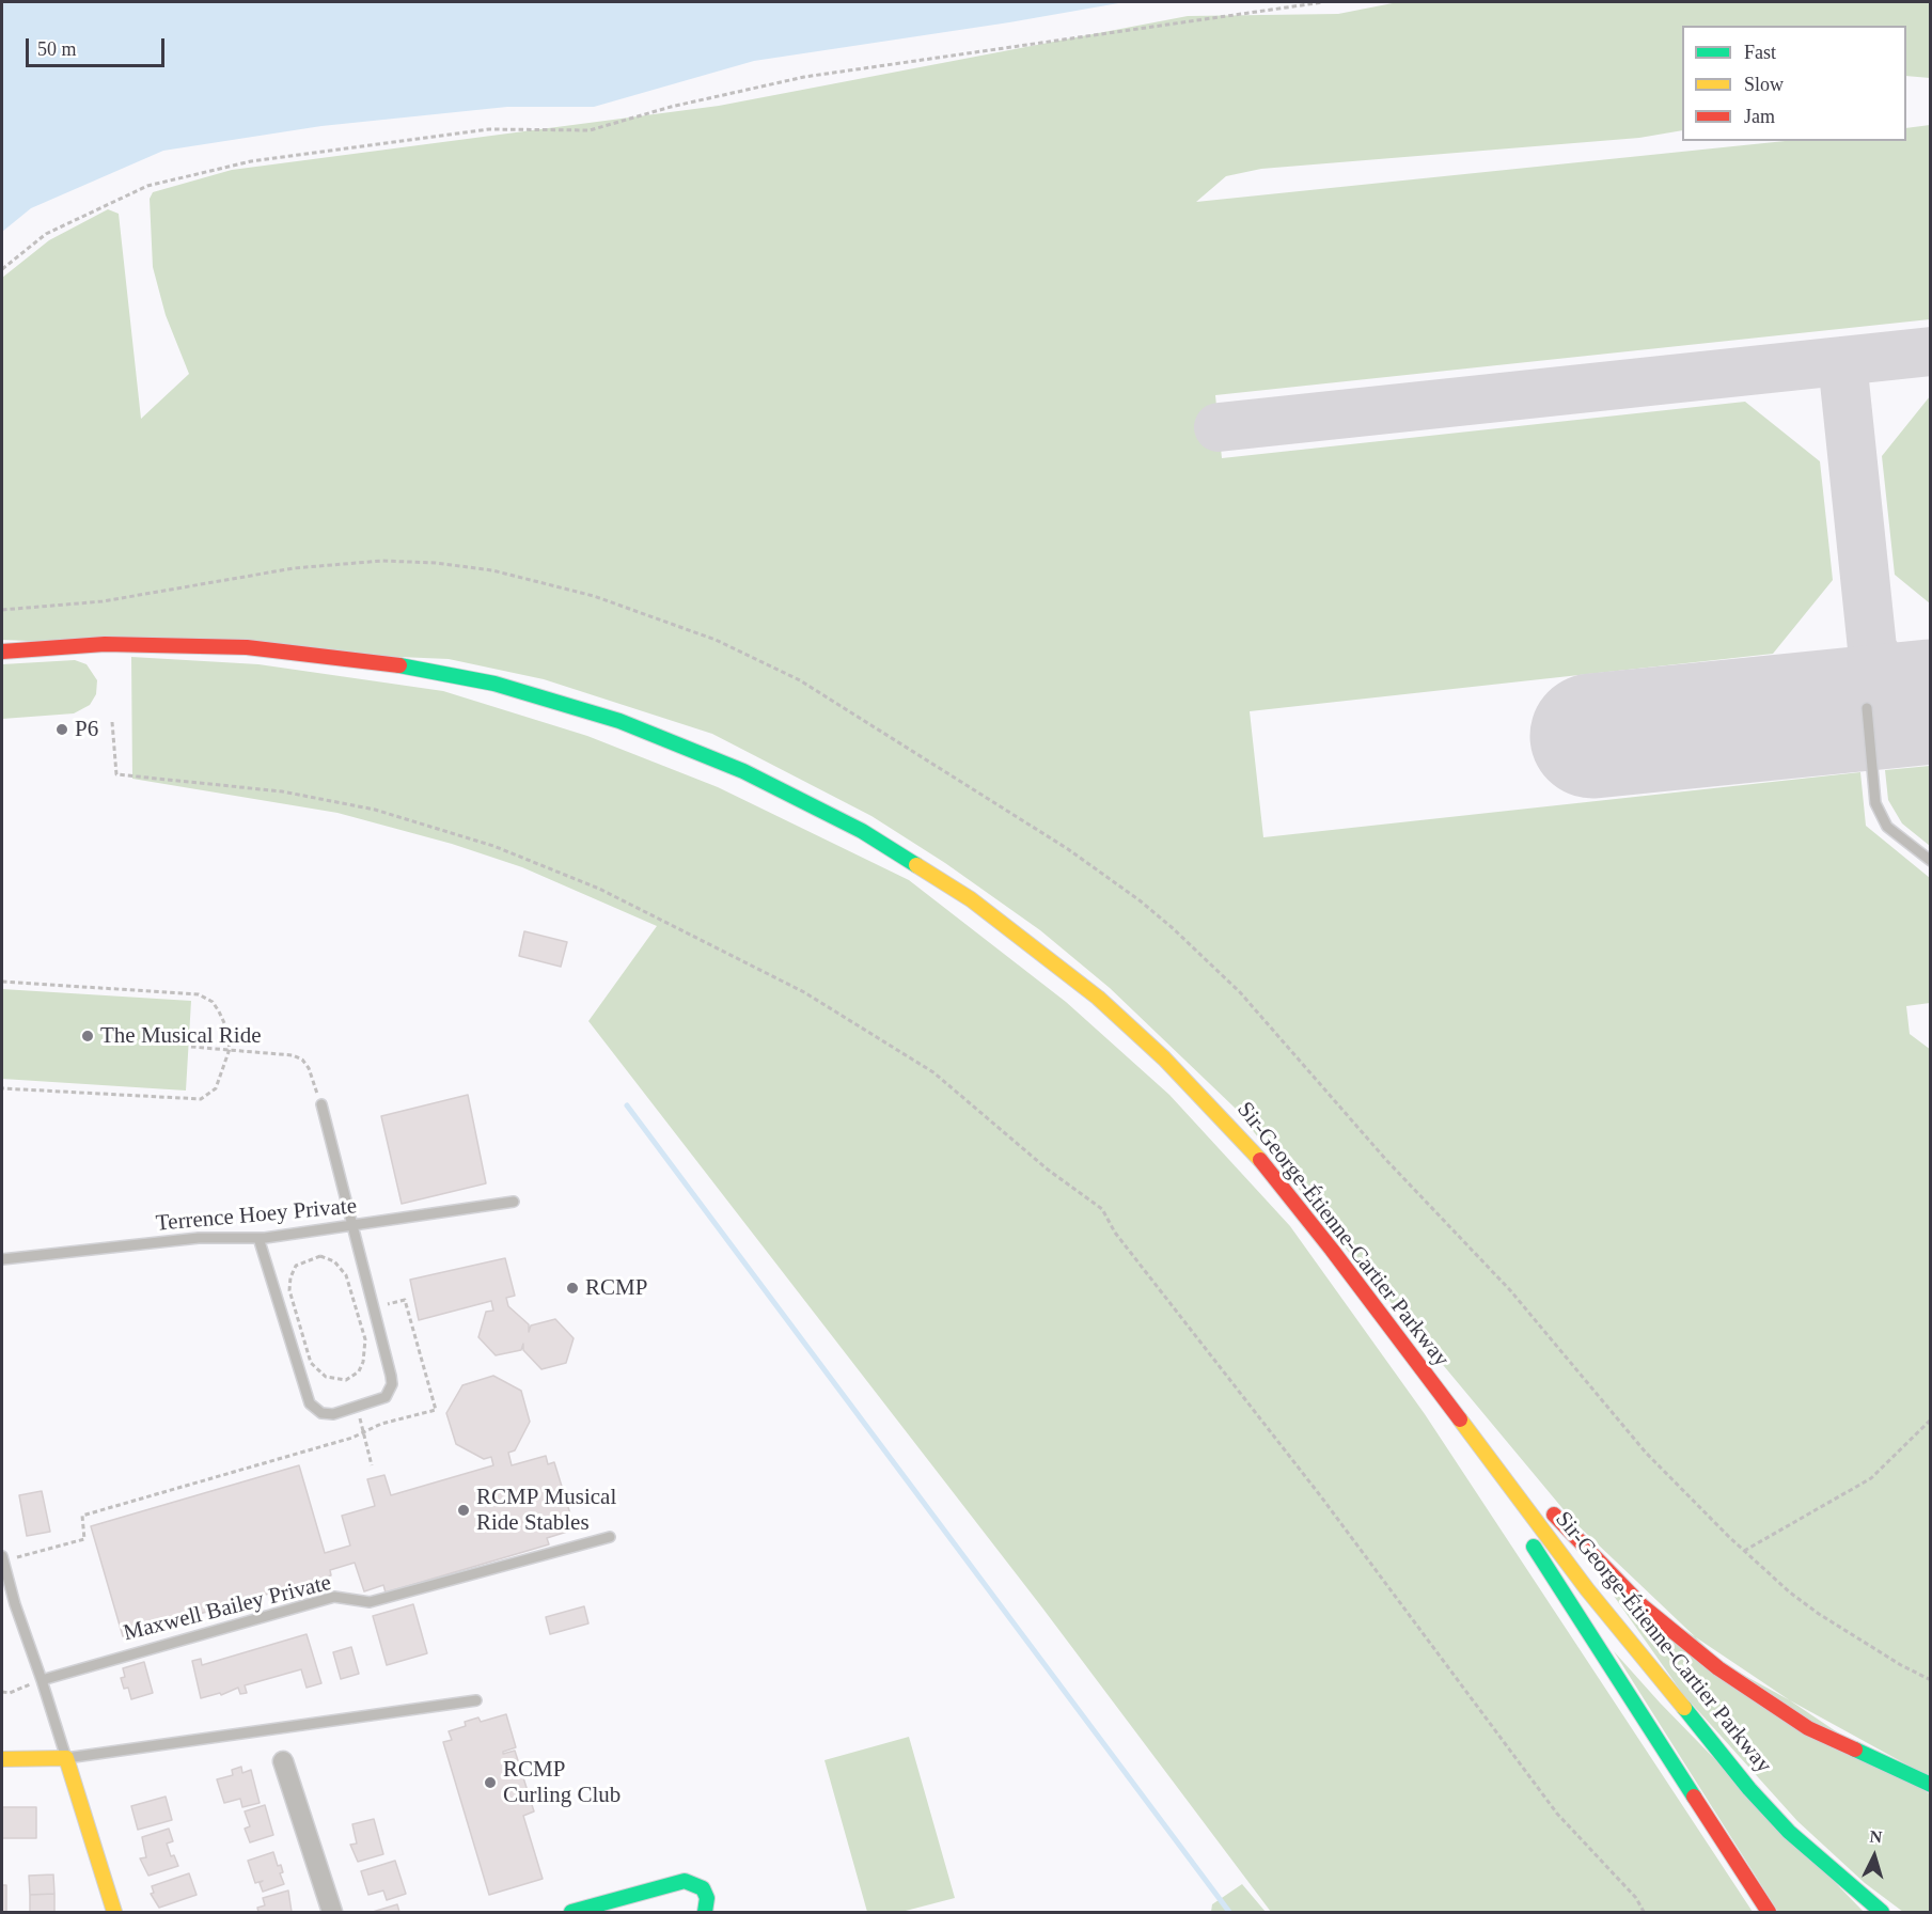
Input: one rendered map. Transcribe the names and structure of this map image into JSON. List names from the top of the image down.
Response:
{
  "streets": {
    "main road": ["Sir-George-Étienne-Cartier Parkway"],
    "lane": ["Terrence Hoey Private", "Maxwell Bailey Private"]
  },
  "places": [
    "P6",
    "The Musical Ride",
    "RCMP",
    "RCMP Musical Ride Stables",
    "RCMP Curling Club"
  ],
  "legend": ["Fast", "Slow", "Jam"],
  "scale_bar": "50 m",
  "north": "top"
}
